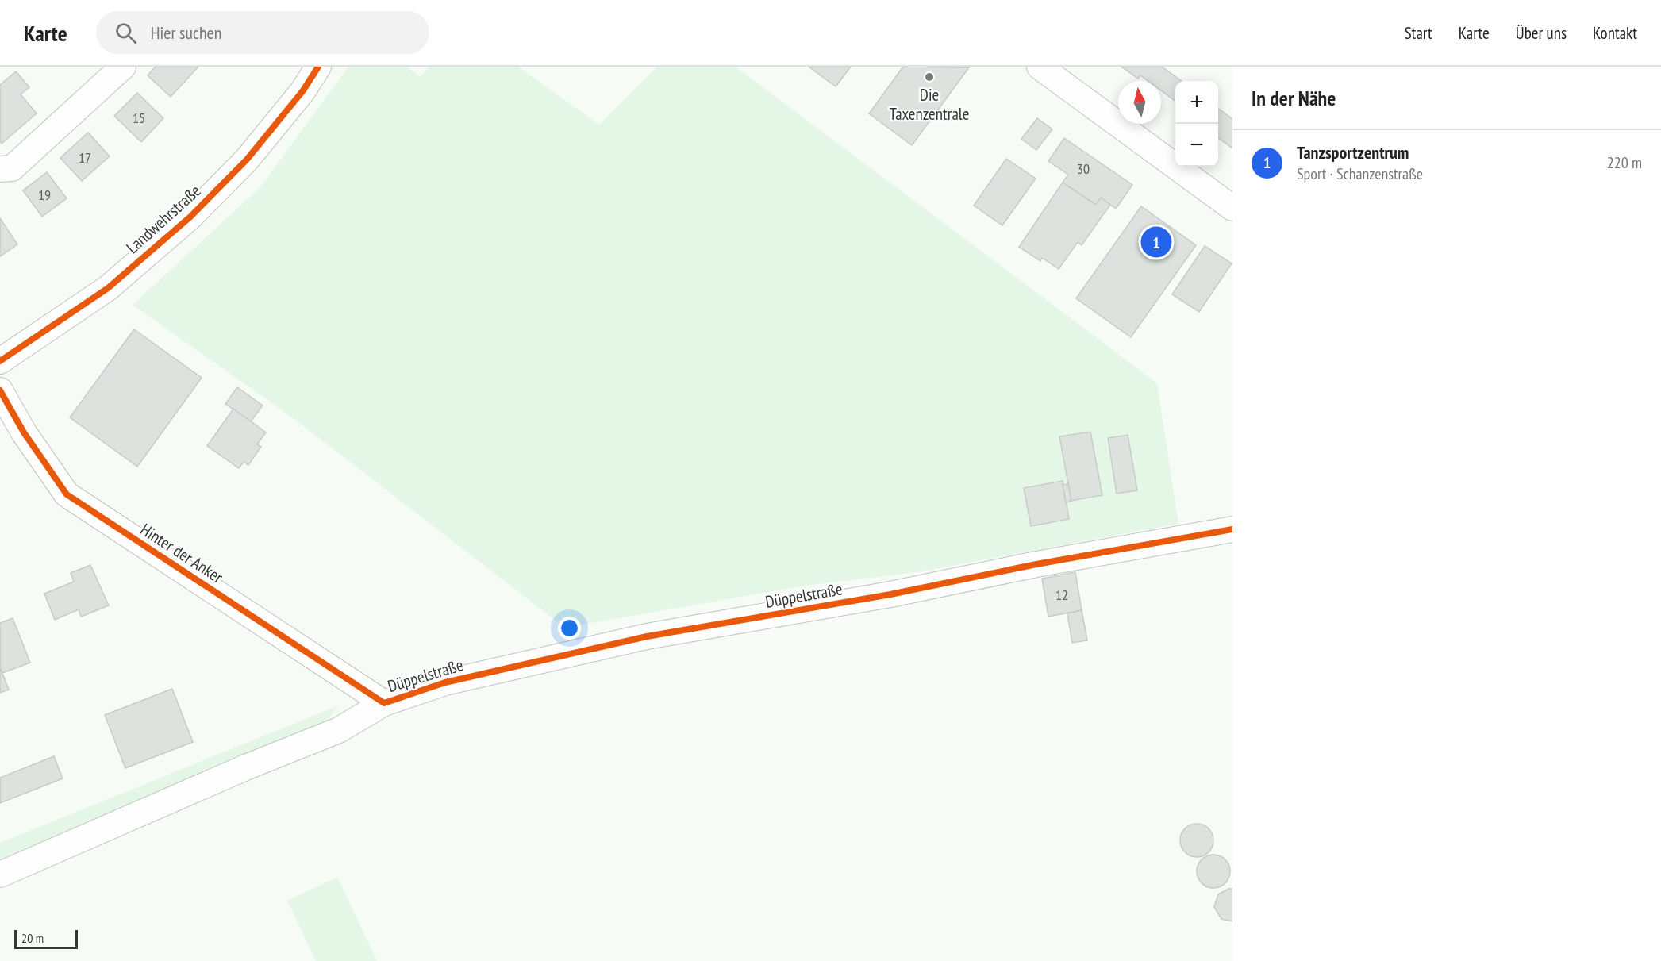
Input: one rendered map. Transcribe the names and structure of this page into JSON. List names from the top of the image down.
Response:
{
  "streets": {
    "street": ["Landwehrstraße", "Hinter der Anker", "Düppelstraße"]
  },
  "crossings": [
    ["Hinter der Anker", "Düppelstraße"]
  ],
  "places": ["Die Taxenzentrale"],
  "house_numbers": [
    "15",
    "17",
    "30",
    "19",
    "12"
  ],
  "scale_bar": "20 m",
  "north": "top",
  "page": {
    "header": "Karte",
    "search": "Hier suchen",
    "nav": [
      "Start",
      "Karte",
      "Über uns",
      "Kontakt"
    ],
    "heading": "In der Nähe",
    "map_buttons": ["+", "−"],
    "list": [
      {
        "mark": "1",
        "name": "Tanzsportzentrum",
        "note": "Sport · Schanzenstraße",
        "value": "220 m"
      }
    ],
    "pins": "1",
    "scale": "20 m"
  }
}
